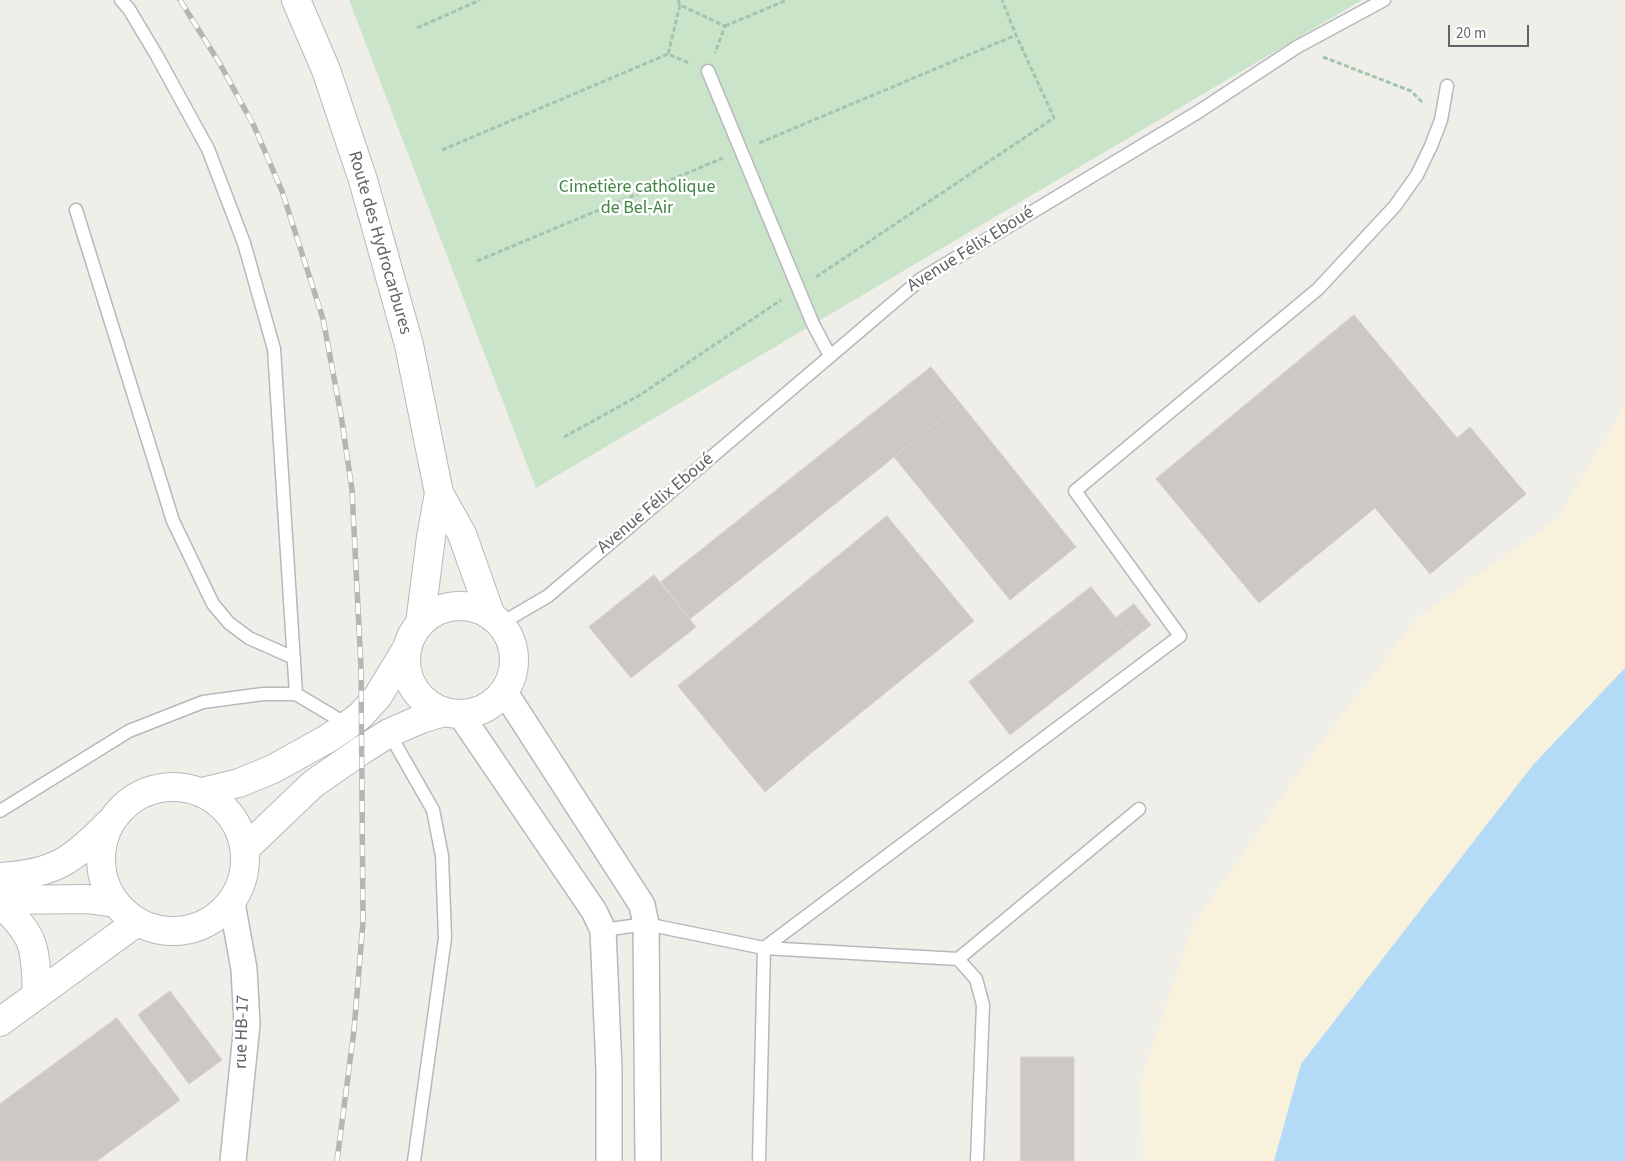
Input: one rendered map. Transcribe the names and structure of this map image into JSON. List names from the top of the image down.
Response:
{
  "streets": {
    "street": ["Route des Hydrocarbures", "rue HB-17"],
    "lane": ["Avenue Félix Eboué"]
  },
  "crossings": [
    ["Route des Hydrocarbures", "Avenue Félix Eboué"]
  ],
  "parks": ["Cimetière catholique de Bel-Air"],
  "scale_bar": "20 m"
}
